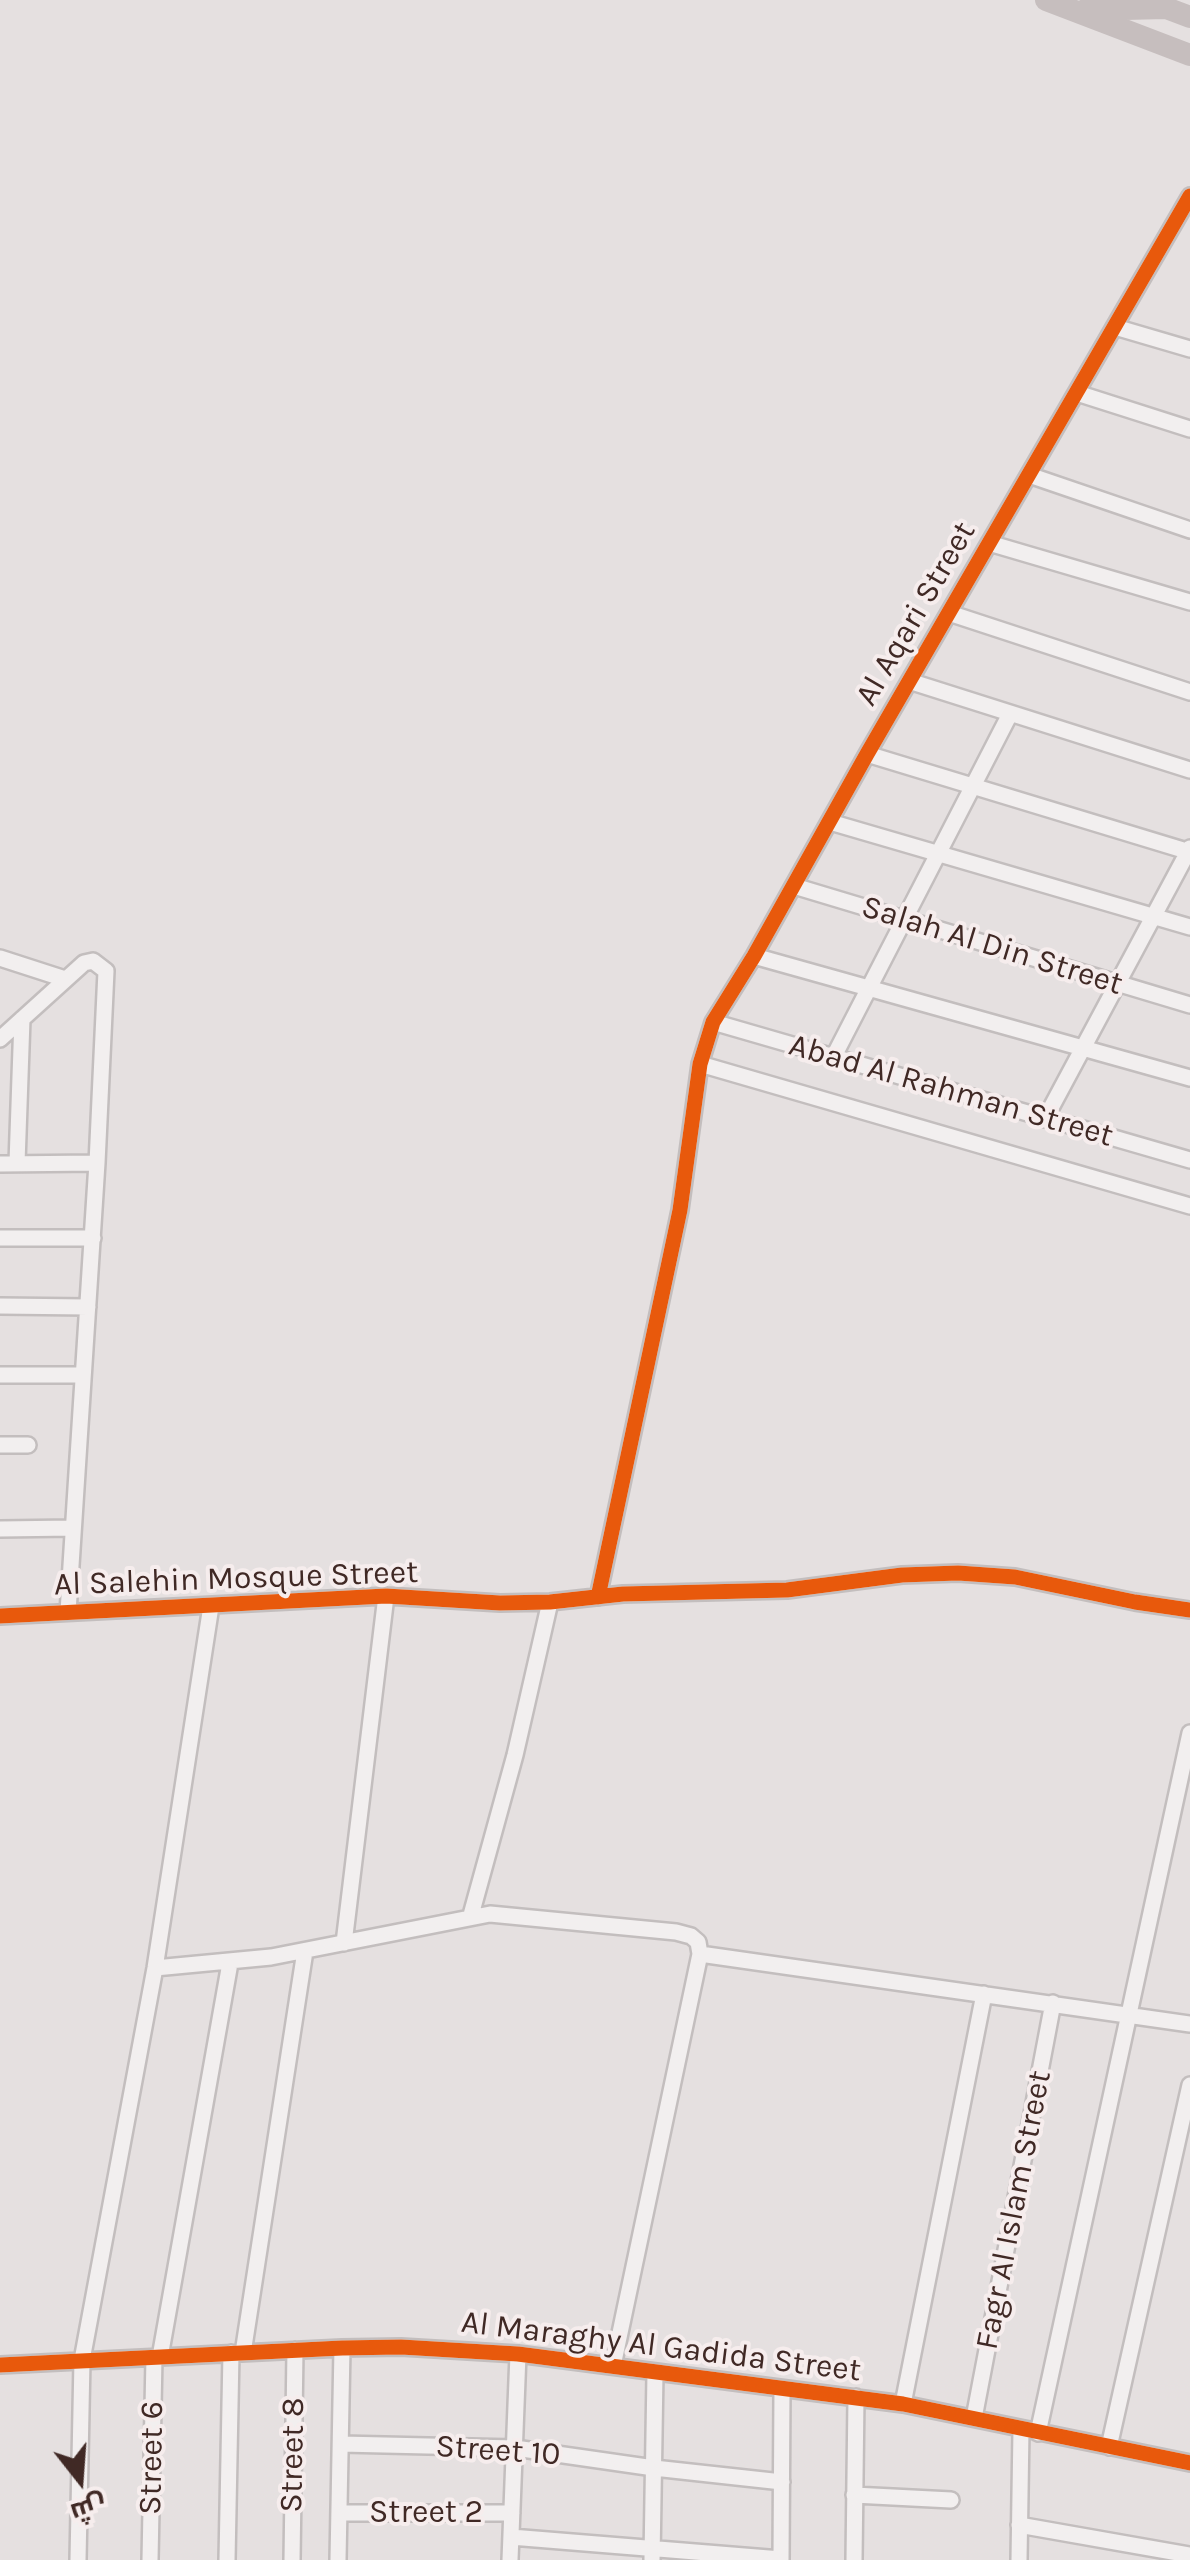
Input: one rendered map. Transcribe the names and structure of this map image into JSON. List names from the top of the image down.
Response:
{
  "streets": {
    "street": [
      "Al Aqari Street",
      "Salah Al Din Street",
      "Abad Al Rahman Street",
      "Al Salehin Mosque Street",
      "Fagr Al Islam Street",
      "Al Maraghy Al Gadida Street",
      "Street 10",
      "Street 8",
      "Street 6",
      "Street 2"
    ]
  },
  "crossings": [
    ["Al Aqari Street", "Salah Al Din Street"],
    ["Al Aqari Street", "Abad Al Rahman Street"],
    ["Al Aqari Street", "Al Salehin Mosque Street"],
    ["Fagr Al Islam Street", "Al Maraghy Al Gadida Street"],
    ["Al Maraghy Al Gadida Street", "Street 8"],
    ["Al Maraghy Al Gadida Street", "Street 6"]
  ],
  "north": "bottom"
}
